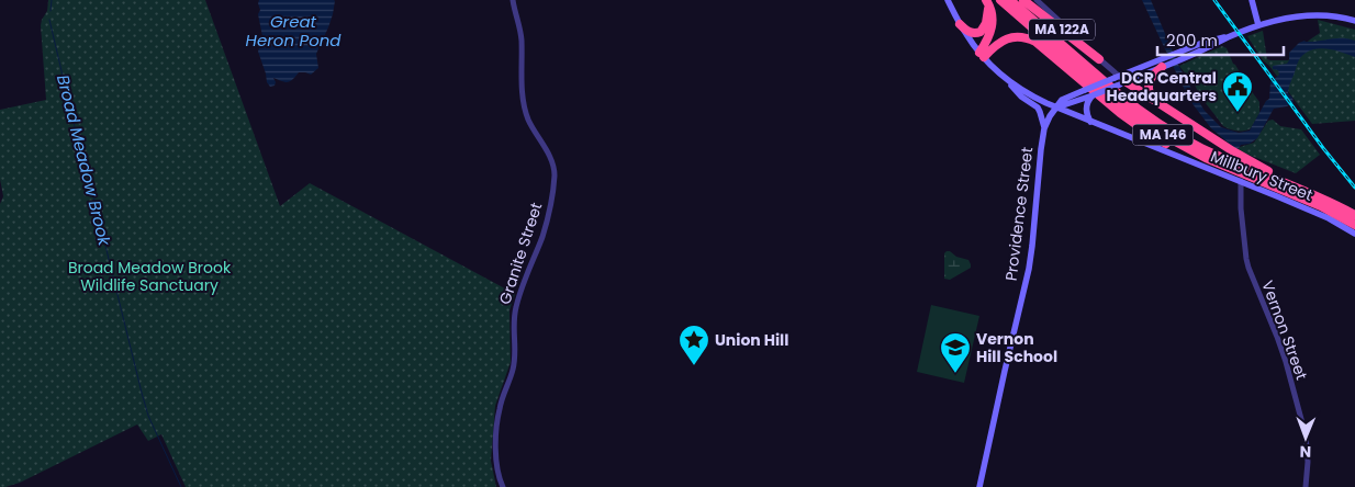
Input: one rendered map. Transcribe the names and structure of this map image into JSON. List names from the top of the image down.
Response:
{
  "streets": {
    "highway": ["MA 122A", "MA 146"],
    "main road": ["Millbury Street", "Providence Street"],
    "street": ["Granite Street", "Vernon Street"]
  },
  "crossings": [
    ["Millbury Street", "Providence Street"],
    ["Millbury Street", "Vernon Street"]
  ],
  "water": ["Great Heron Pond", "Broad Meadow Brook"],
  "parks": ["Broad Meadow Brook Wildlife Sanctuary"],
  "places": {
    "public building": ["DCR Central Headquarters"],
    "place": ["Union Hill"],
    "school or university": ["Vernon Hill School"]
  },
  "scale_bar": "200 m",
  "north": "bottom"
}
